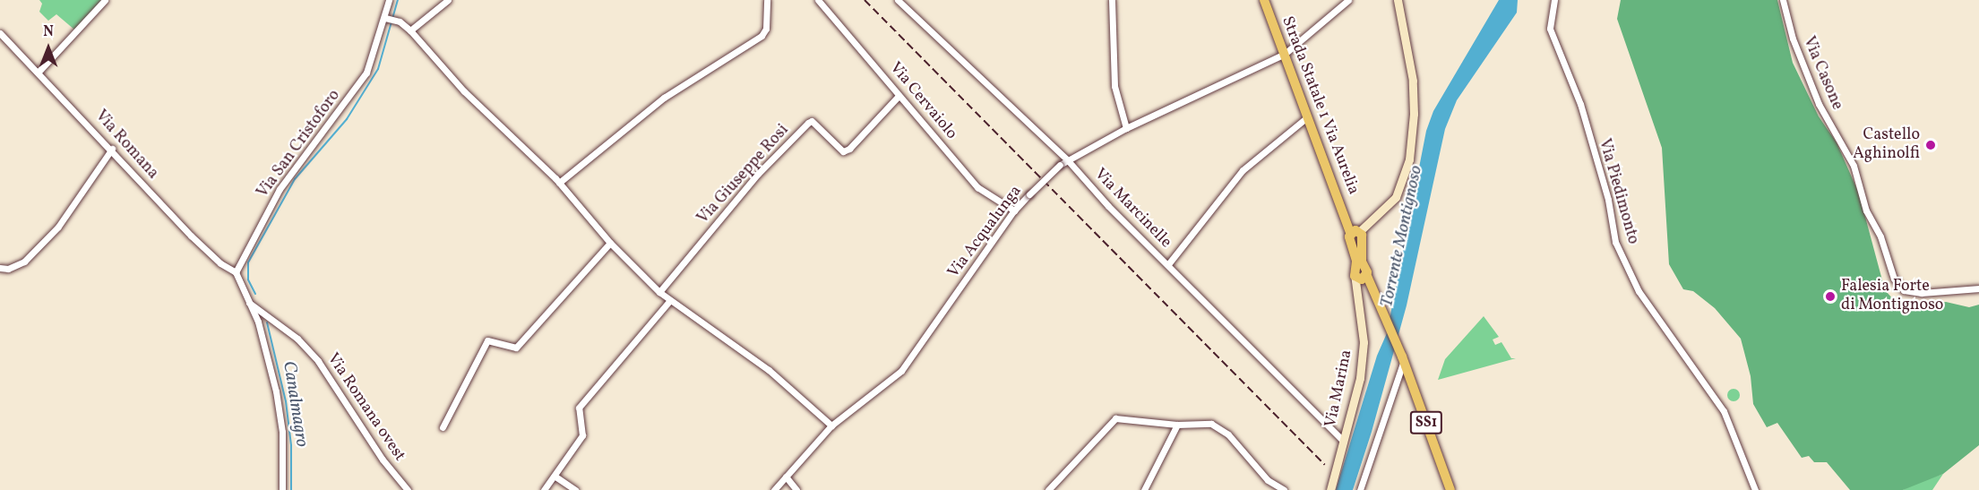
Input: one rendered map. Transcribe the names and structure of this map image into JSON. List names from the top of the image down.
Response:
{
  "streets": {
    "main road": ["Strada Statale 1 Via Aurelia", "SS1"],
    "street": [
      "Via Casone",
      "Via Cervaiolo",
      "Via San Cristoforo",
      "Via Romana",
      "Via Giuseppe Rosi",
      "Via Piedimonto",
      "Via Marcinelle",
      "Via Acqualunga",
      "Via Marina",
      "Via Romana ovest"
    ]
  },
  "crossings": [
    ["Via Cervaiolo", "Via Giuseppe Rosi"],
    ["Via Cervaiolo", "Via Acqualunga"],
    ["Strada Statale 1 Via Aurelia", "Via Acqualunga"],
    ["Via San Cristoforo", "Via Romana"],
    ["Via Marcinelle", "Via Acqualunga"],
    ["Via Marcinelle", "Via Marina"],
    ["Via Marina", "SS1"]
  ],
  "water": ["Torrente Montignoso", "Canalmagro"],
  "places": ["Castello Aghinolfi", "Falesia Forte di Montignoso"],
  "north": "top"
}
